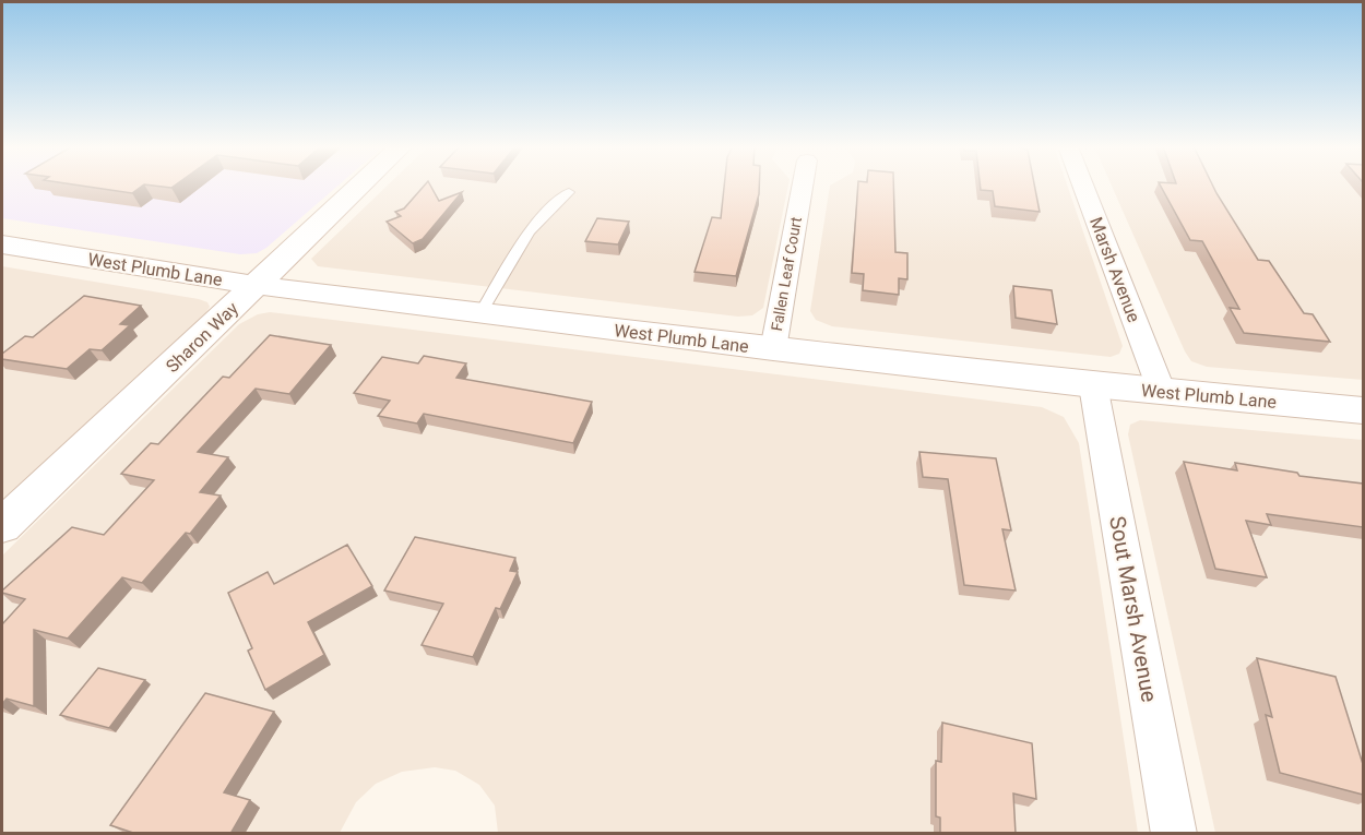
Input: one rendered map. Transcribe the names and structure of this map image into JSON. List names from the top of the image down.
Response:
{
  "streets": {
    "main road": ["West Plumb Lane", "Sharon Way"],
    "street": ["Marsh Avenue", "Fallen Leaf Court", "Sout Marsh Avenue"]
  },
  "crossings": [
    ["West Plumb Lane", "Marsh Avenue"],
    ["West Plumb Lane", "Fallen Leaf Court"],
    ["West Plumb Lane", "Sharon Way"],
    ["West Plumb Lane", "Sout Marsh Avenue"]
  ]
}
